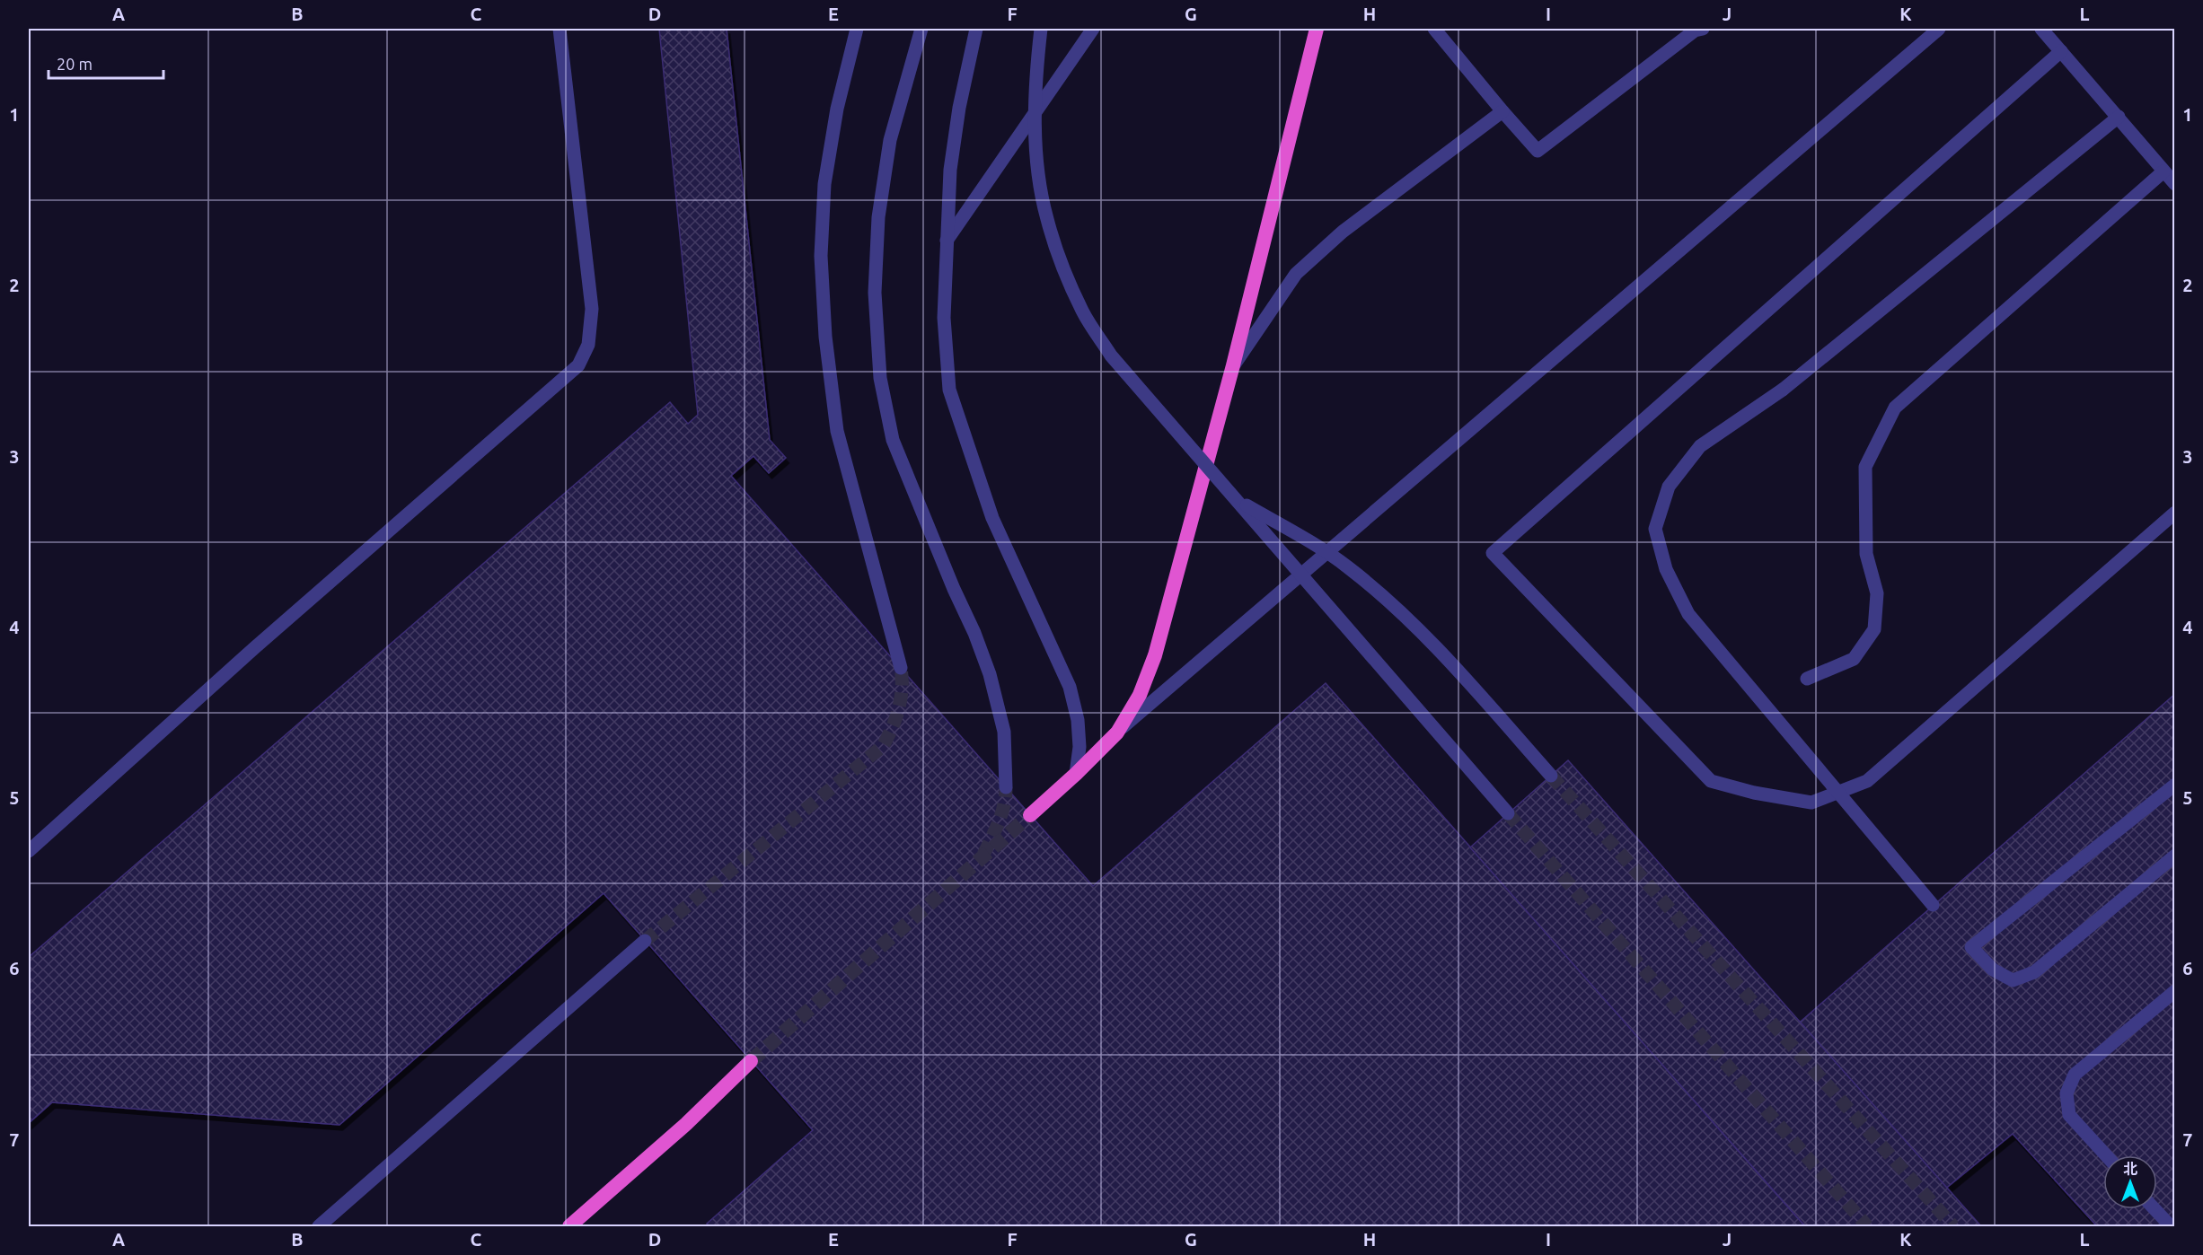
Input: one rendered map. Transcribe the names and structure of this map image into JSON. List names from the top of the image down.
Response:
{
  "scale_bar": "20 m",
  "north": "top",
  "grid": {
    "columns": [
      "A",
      "B",
      "C",
      "D",
      "E",
      "F",
      "G",
      "H",
      "I",
      "J",
      "K",
      "L"
    ],
    "rows": [
      "1",
      "2",
      "3",
      "4",
      "5",
      "6",
      "7"
    ]
  }
}
